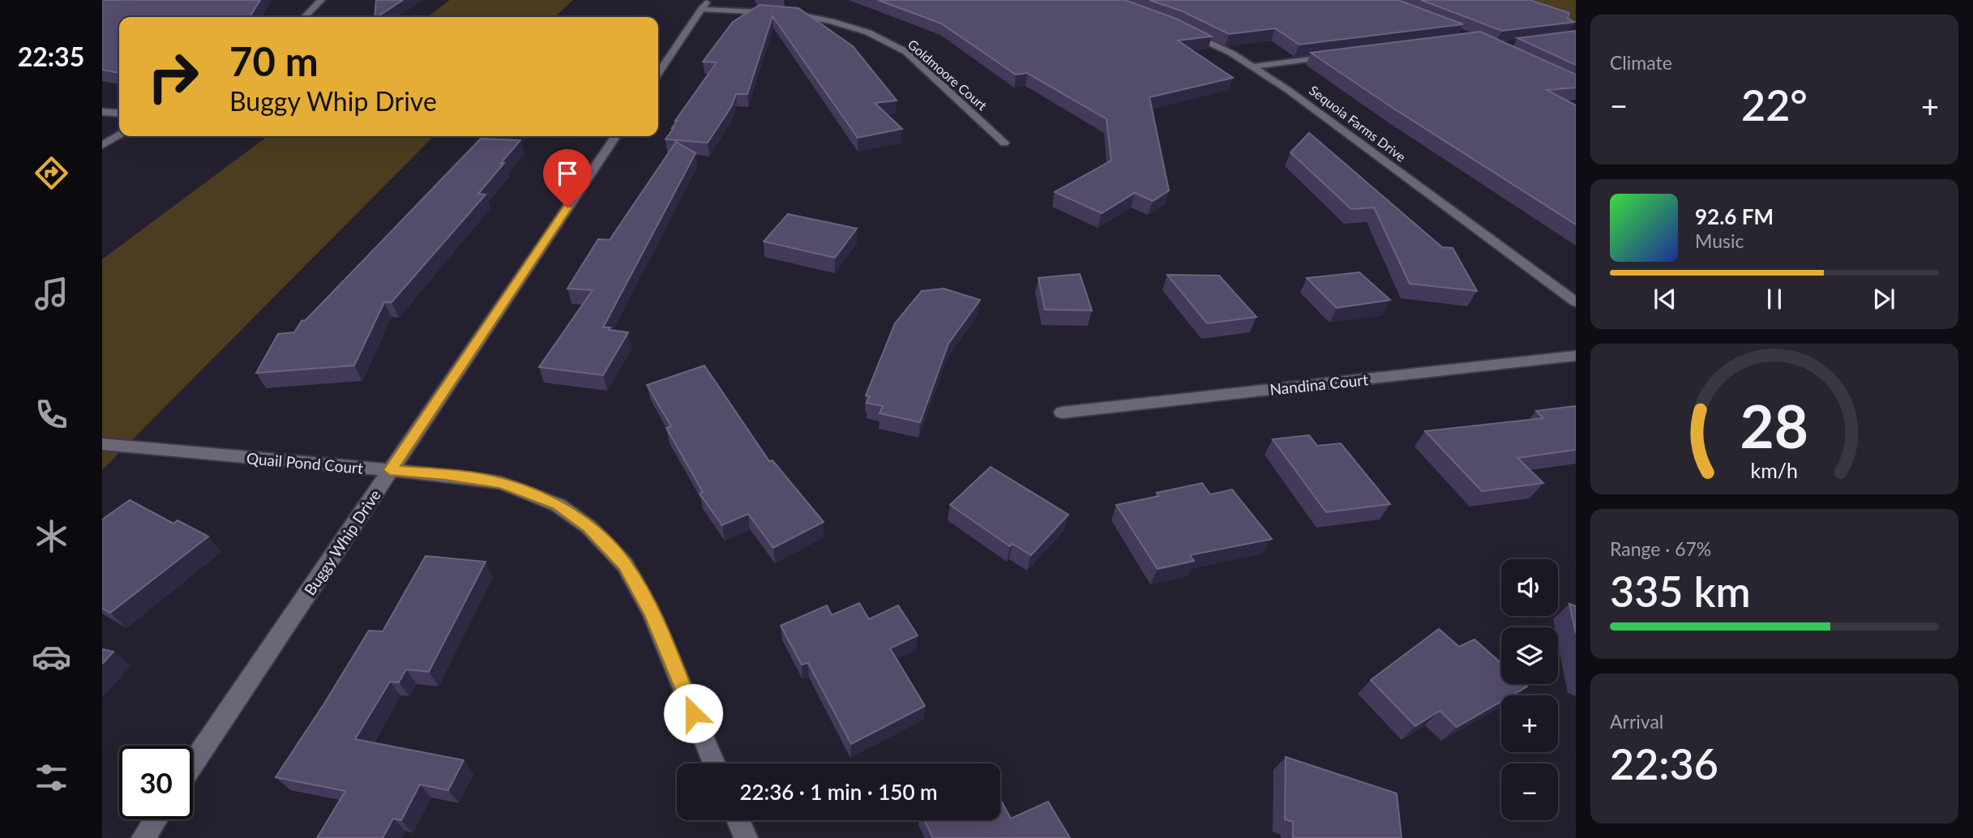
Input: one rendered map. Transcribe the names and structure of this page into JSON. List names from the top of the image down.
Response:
{
  "streets": {
    "street": [
      "Goldmoore Court",
      "Sequoia Farms Drive",
      "Nandina Court",
      "Quail Pond Court",
      "Buggy Whip Drive"
    ]
  },
  "crossings": [
    ["Quail Pond Court", "Buggy Whip Drive"]
  ],
  "page": {
    "tabs": "22:35",
    "tile": [
      "Climate",
      ["Range · 67%", "335 km"],
      ["Arrival", "22:36"]
    ],
    "turn": ["70 m", "Buggy Whip Drive"],
    "heat": ["−", "22°", "+"],
    "song": ["92.6 FM", "Music"],
    "map_buttons": ["+", "−"],
    "limit": "30",
    "trip": "22:36 · 1 min · 150 m",
    "gauge": ["28", "km/h"]
  }
}
